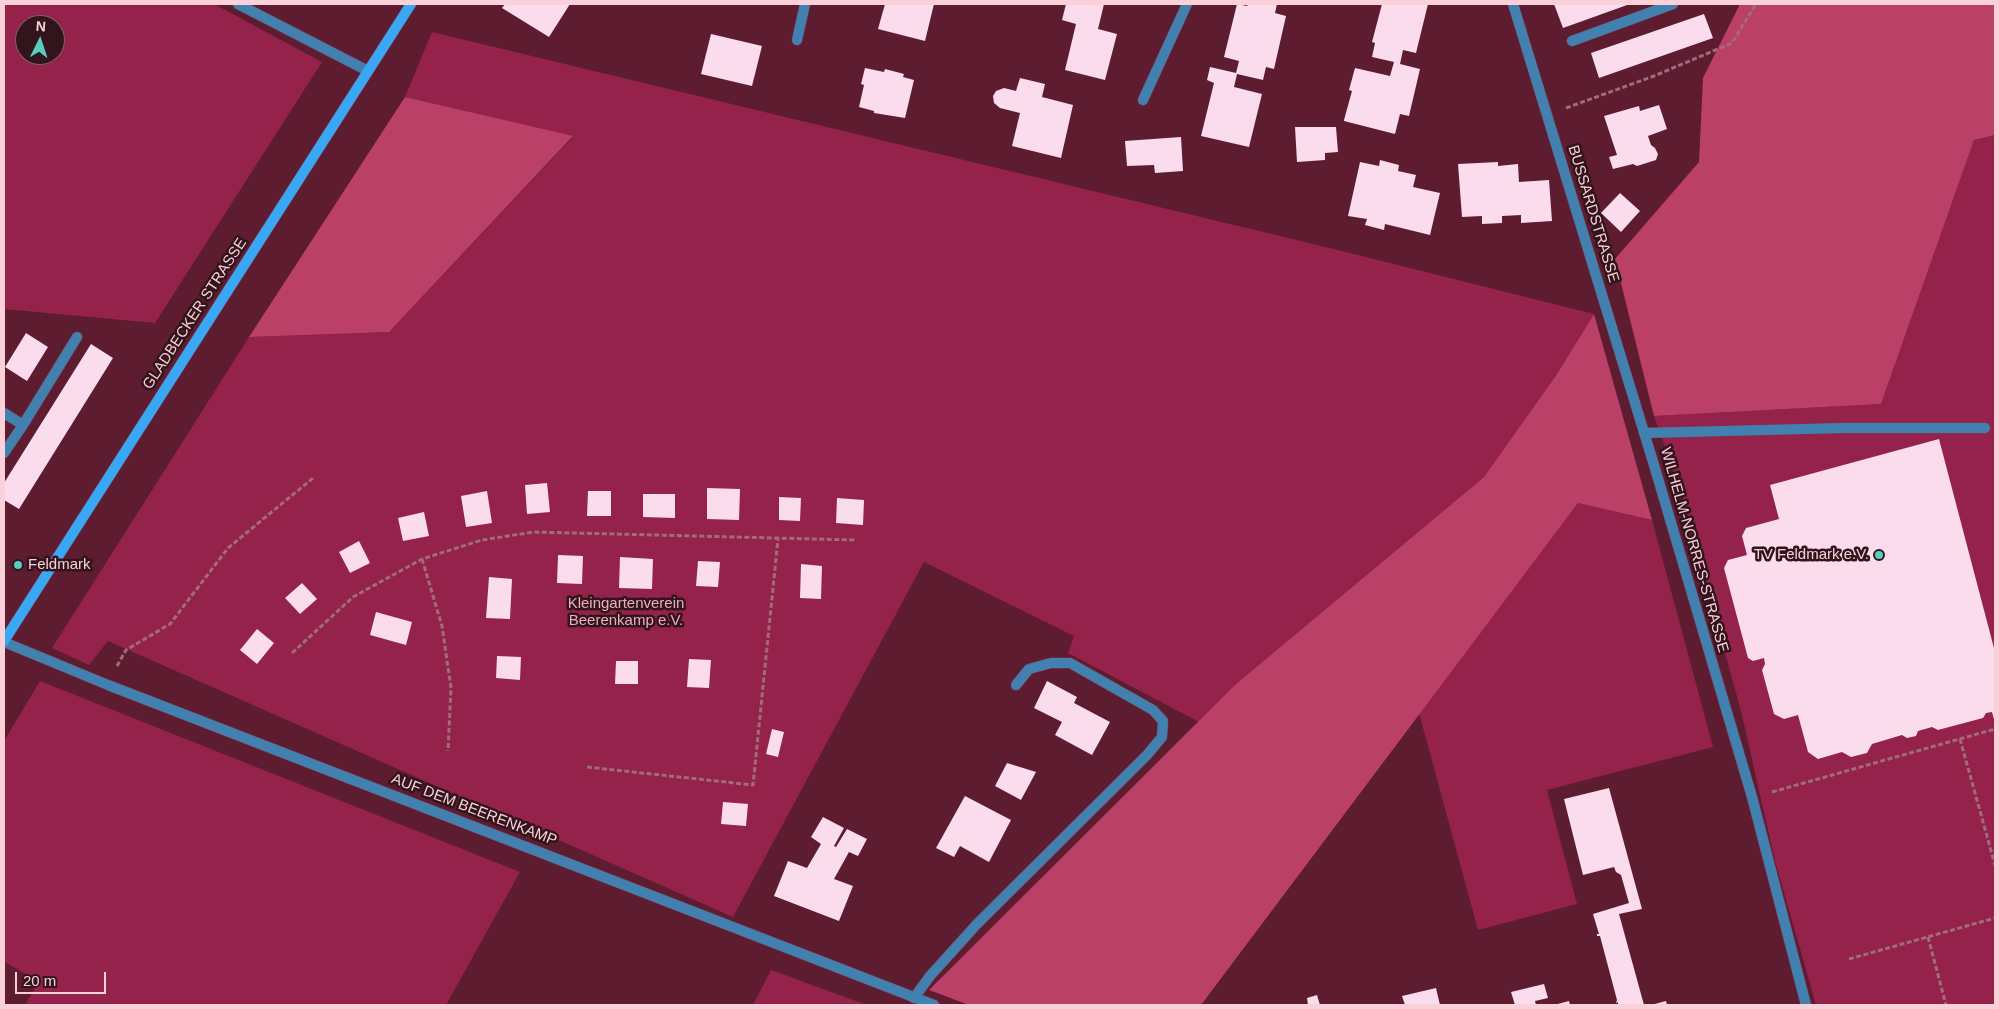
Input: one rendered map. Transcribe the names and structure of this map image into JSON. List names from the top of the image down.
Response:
{
  "streets": {
    "main road": ["GLADBECKER STRASSE"],
    "street": ["BUSSARDSTRASSE", "WILHELM-NORRES-STRASSE", "AUF DEM BEERENKAMP"]
  },
  "crossings": [
    ["BUSSARDSTRASSE", "WILHELM-NORRES-STRASSE"],
    ["GLADBECKER STRASSE", "AUF DEM BEERENKAMP"]
  ],
  "parks": ["Kleingartenverein Beerenkamp e.V."],
  "places": ["TV Feldmark e.V.", "Feldmark"],
  "scale_bar": "20 m",
  "north": "top"
}
